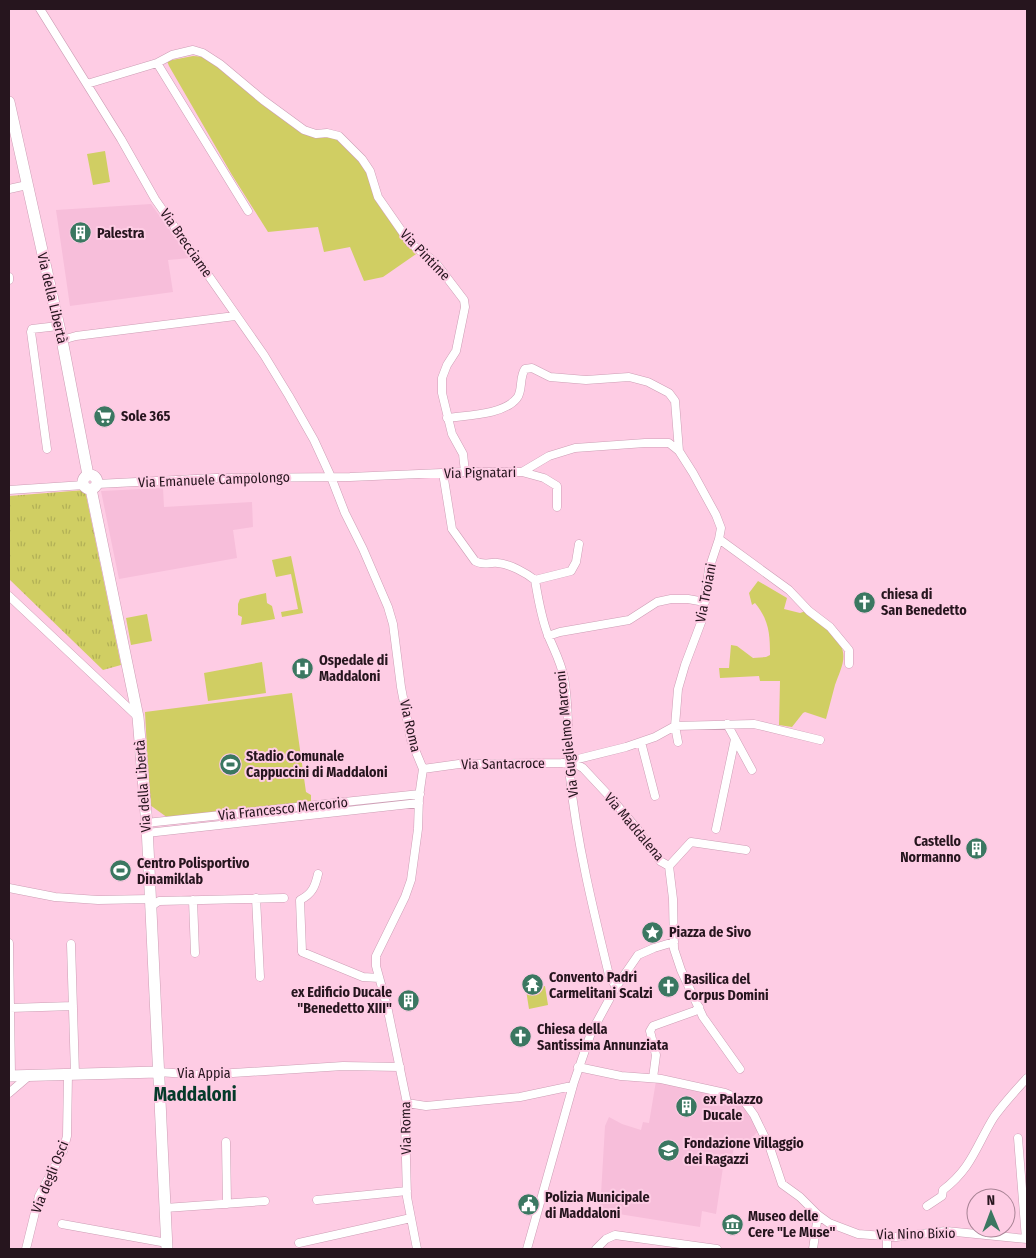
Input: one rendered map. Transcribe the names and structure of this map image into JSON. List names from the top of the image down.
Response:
{
  "streets": {
    "main road": ["Via della Libertà", "Via Appia"],
    "street": [
      "Via Brecciame",
      "Via Pintime",
      "Via Pignatari",
      "Via Emanuele Campolongo",
      "Via Troiani",
      "Via Roma",
      "Via Guglielmo Marconi",
      "Via Santacroce",
      "Via Francesco Mercorio",
      "Via Maddalena",
      "Via degli Osci",
      "Via Nino Bixio"
    ]
  },
  "crossings": [
    ["Via Brecciame", "Via Pintime"],
    ["Via Brecciame", "Via Pignatari"],
    ["Via Brecciame", "Via Emanuele Campolongo"],
    ["Via Brecciame", "Via Roma"],
    ["Via Pintime", "Via Pignatari"],
    ["Via della Libertà", "Via Emanuele Campolongo"],
    ["Via della Libertà", "Via Francesco Mercorio"],
    ["Via della Libertà", "Via Appia"],
    ["Via Pignatari", "Via Emanuele Campolongo"],
    ["Via Pignatari", "Via Troiani"],
    ["Via Pignatari", "Via Roma"],
    ["Via Emanuele Campolongo", "Via Roma"],
    ["Via Troiani", "Via Santacroce"],
    ["Via Roma", "Via Santacroce"],
    ["Via Roma", "Via Francesco Mercorio"],
    ["Via Roma", "Via Appia"],
    ["Via Guglielmo Marconi", "Via Santacroce"],
    ["Via Guglielmo Marconi", "Via Maddalena"],
    ["Via Santacroce", "Via Maddalena"],
    ["Via Appia", "Via degli Osci"]
  ],
  "districts": ["Maddaloni"],
  "places": {
    "building": [
      "Palestra",
      "Castello Normanno",
      "ex Edificio Ducale \"Benedetto XIII\"",
      "ex Palazzo Ducale"
    ],
    "supermarket": ["Sole 365"],
    "church": ["chiesa di San Benedetto", "Basilica del Corpus Domini", "Chiesa della Santissima Annunziata"],
    "hospital": ["Ospedale di Maddaloni"],
    "sports": ["Stadio Comunale Cappuccini di Maddaloni", "Centro Polisportivo Dinamiklab"],
    "place": ["Piazza de Sivo"],
    "temple": ["Convento Padri Carmelitani Scalzi"],
    "school or university": ["Fondazione Villaggio dei Ragazzi"],
    "public building": ["Polizia Municipale di Maddaloni"],
    "museum": ["Museo delle Cere \"Le Muse\""]
  },
  "north": "top"
}
